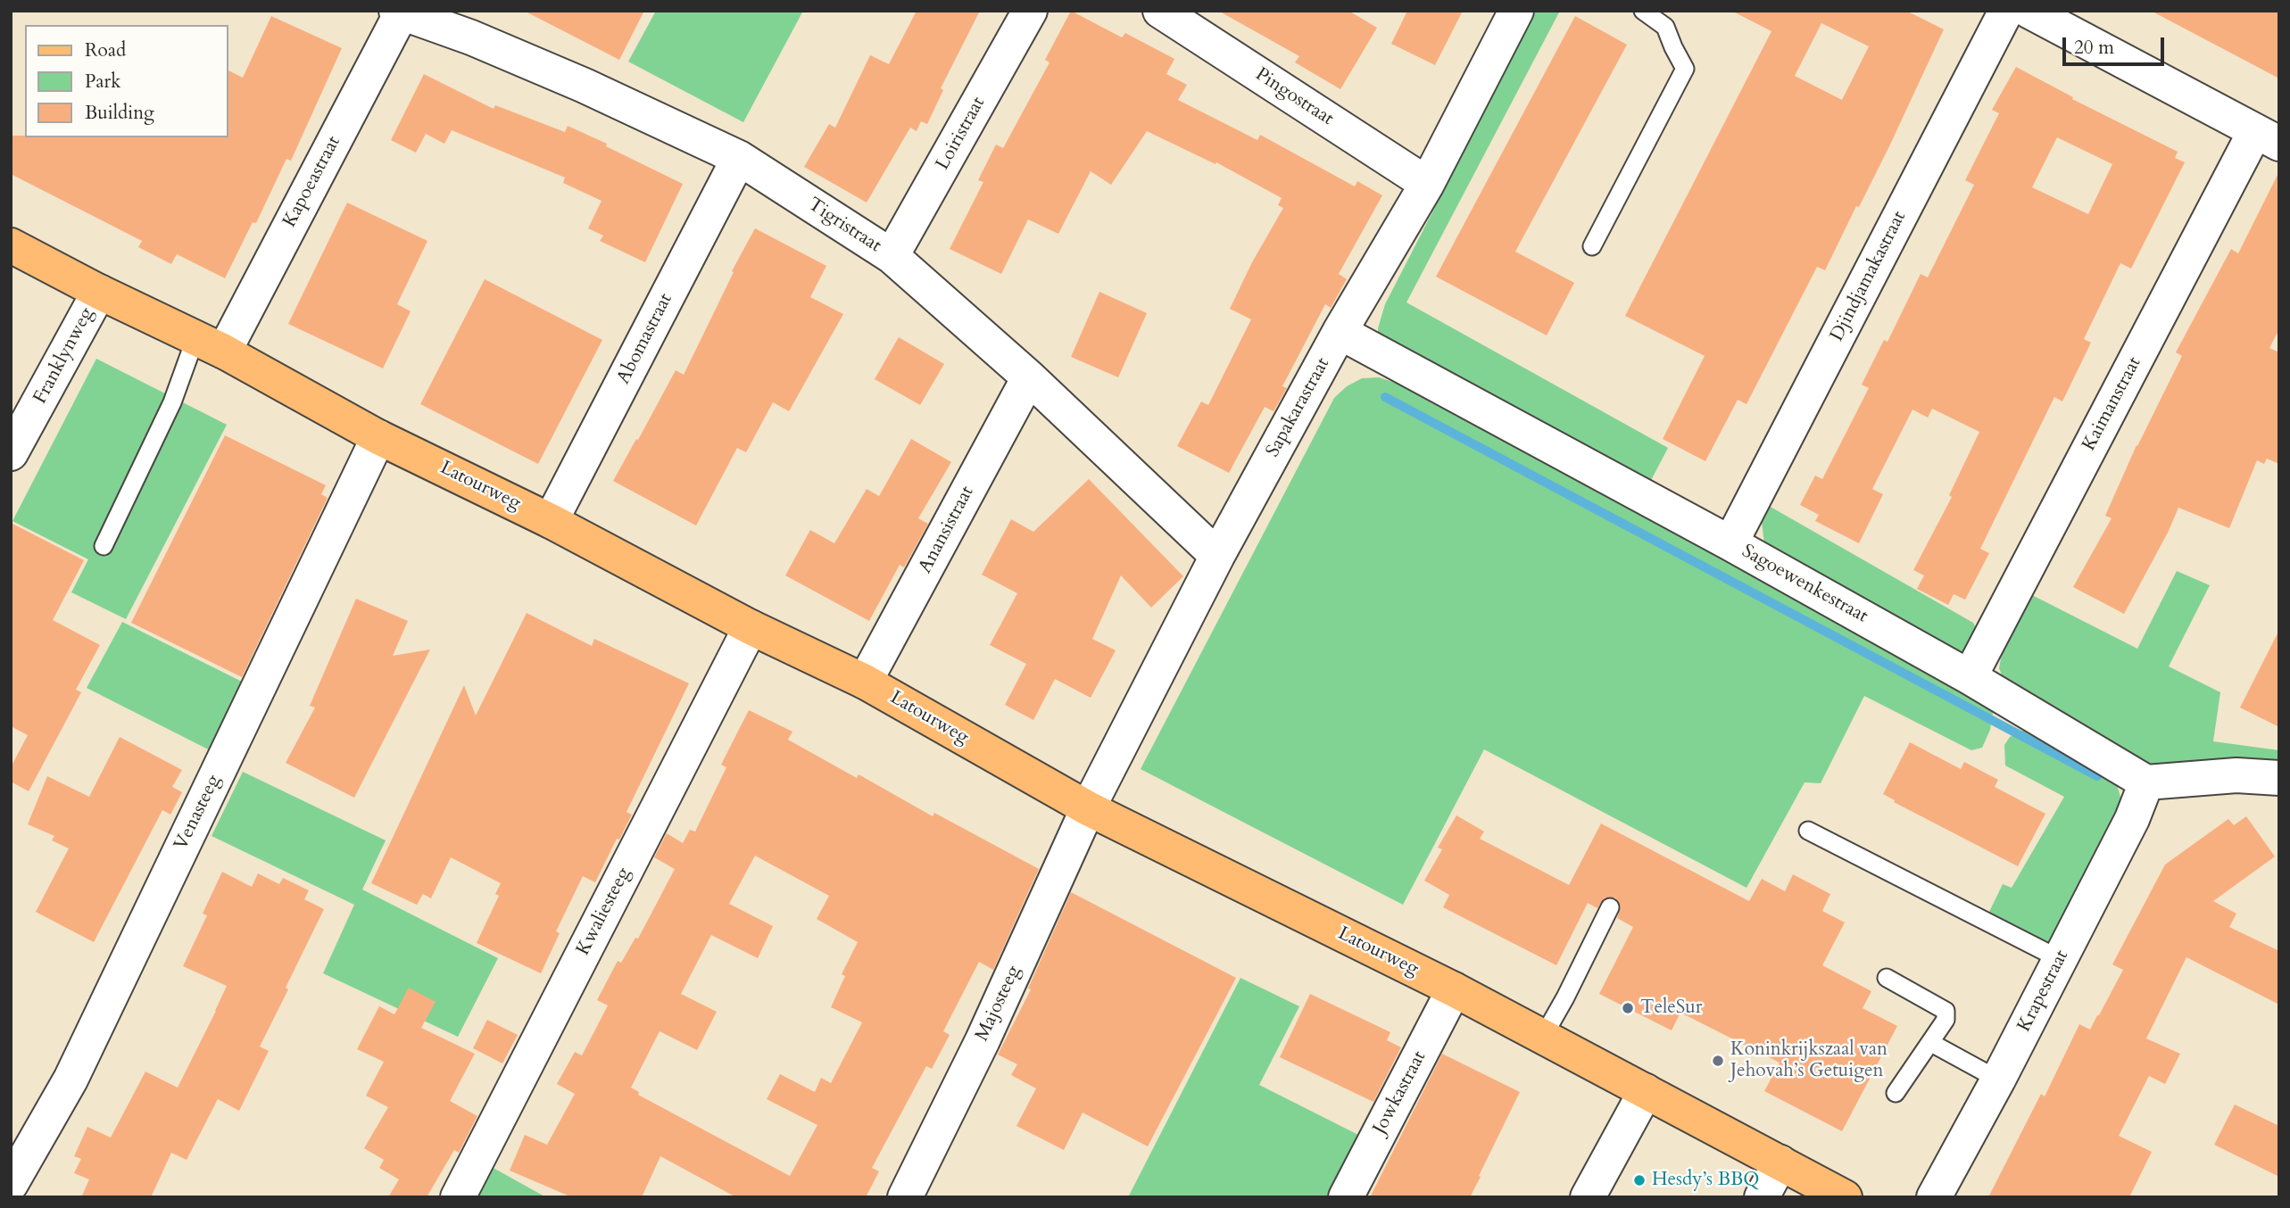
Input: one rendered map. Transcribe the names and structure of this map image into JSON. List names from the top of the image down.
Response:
{
  "streets": {
    "main road": ["Latourweg"],
    "street": [
      "Pingostraat",
      "Loiristraat",
      "Kapoeastraat",
      "Tigristraat",
      "Djindjamakastraat",
      "Abomastraat",
      "Franklynweg",
      "Kaimanstraat",
      "Sapakarastraat",
      "Anansistraat",
      "Sagoewenkestraat",
      "Venasteeg",
      "Kwaliesteeg",
      "Krapestraat",
      "Majosteeg",
      "Jowkastraat"
    ]
  },
  "crossings": [
    ["Pingostraat", "Sapakarastraat"],
    ["Loiristraat", "Tigristraat"],
    ["Kapoeastraat", "Tigristraat"],
    ["Kapoeastraat", "Latourweg"],
    ["Tigristraat", "Abomastraat"],
    ["Tigristraat", "Sapakarastraat"],
    ["Tigristraat", "Anansistraat"],
    ["Djindjamakastraat", "Sagoewenkestraat"],
    ["Abomastraat", "Latourweg"],
    ["Franklynweg", "Latourweg"],
    ["Kaimanstraat", "Sagoewenkestraat"],
    ["Sapakarastraat", "Latourweg"],
    ["Sapakarastraat", "Sagoewenkestraat"],
    ["Sapakarastraat", "Majosteeg"],
    ["Latourweg", "Anansistraat"],
    ["Latourweg", "Venasteeg"],
    ["Latourweg", "Kwaliesteeg"],
    ["Latourweg", "Majosteeg"],
    ["Latourweg", "Jowkastraat"],
    ["Sagoewenkestraat", "Krapestraat"]
  ],
  "places": ["TeleSur", "Koninkrijkszaal van Jehovah’s Getuigen", "Hesdy’s BBQ"],
  "legend": ["Road", "Park", "Building"],
  "scale_bar": "20 m"
}
